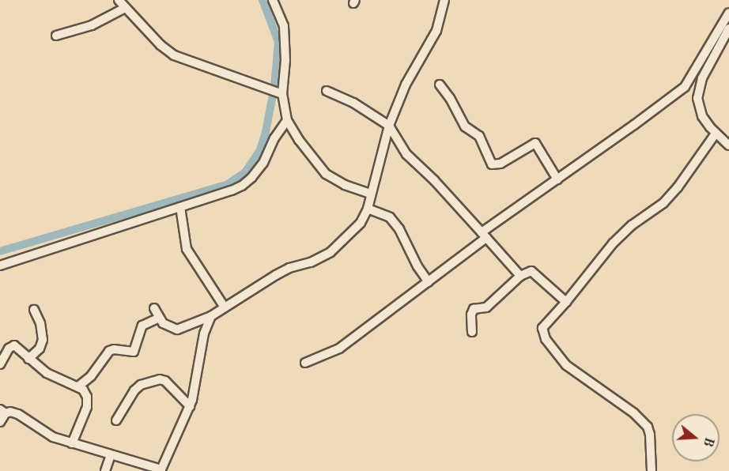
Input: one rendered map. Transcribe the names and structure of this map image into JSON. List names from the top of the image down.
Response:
{
  "north": "right"
}
